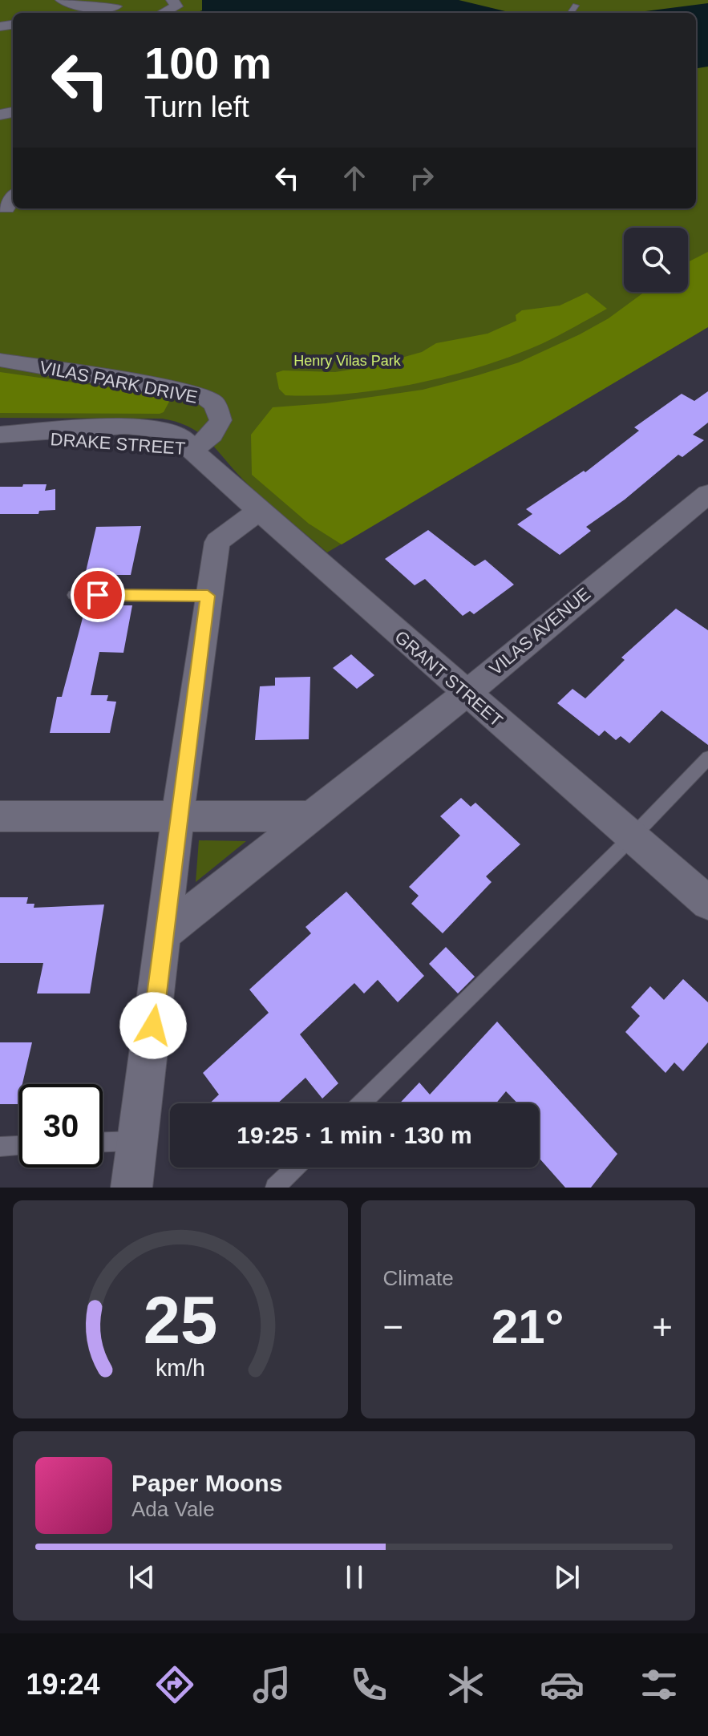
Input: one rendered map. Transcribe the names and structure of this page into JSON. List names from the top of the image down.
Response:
{
  "streets": {
    "street": [
      "VILAS PARK DRIVE",
      "DRAKE STREET",
      "VILAS AVENUE",
      "GRANT STREET"
    ]
  },
  "crossings": [
    ["VILAS PARK DRIVE", "DRAKE STREET"],
    ["VILAS PARK DRIVE", "GRANT STREET"],
    ["DRAKE STREET", "GRANT STREET"],
    ["VILAS AVENUE", "GRANT STREET"]
  ],
  "parks": ["Henry Vilas Park"],
  "page": {
    "turn": ["100 m", "Turn left"],
    "limit": "30",
    "trip": "19:25 · 1 min · 130 m",
    "tile": "Climate",
    "heat": ["−", "21°", "+"],
    "song": ["Paper Moons", "Ada Vale"],
    "tabs": "19:24",
    "gauge": ["25", "km/h"]
  }
}
